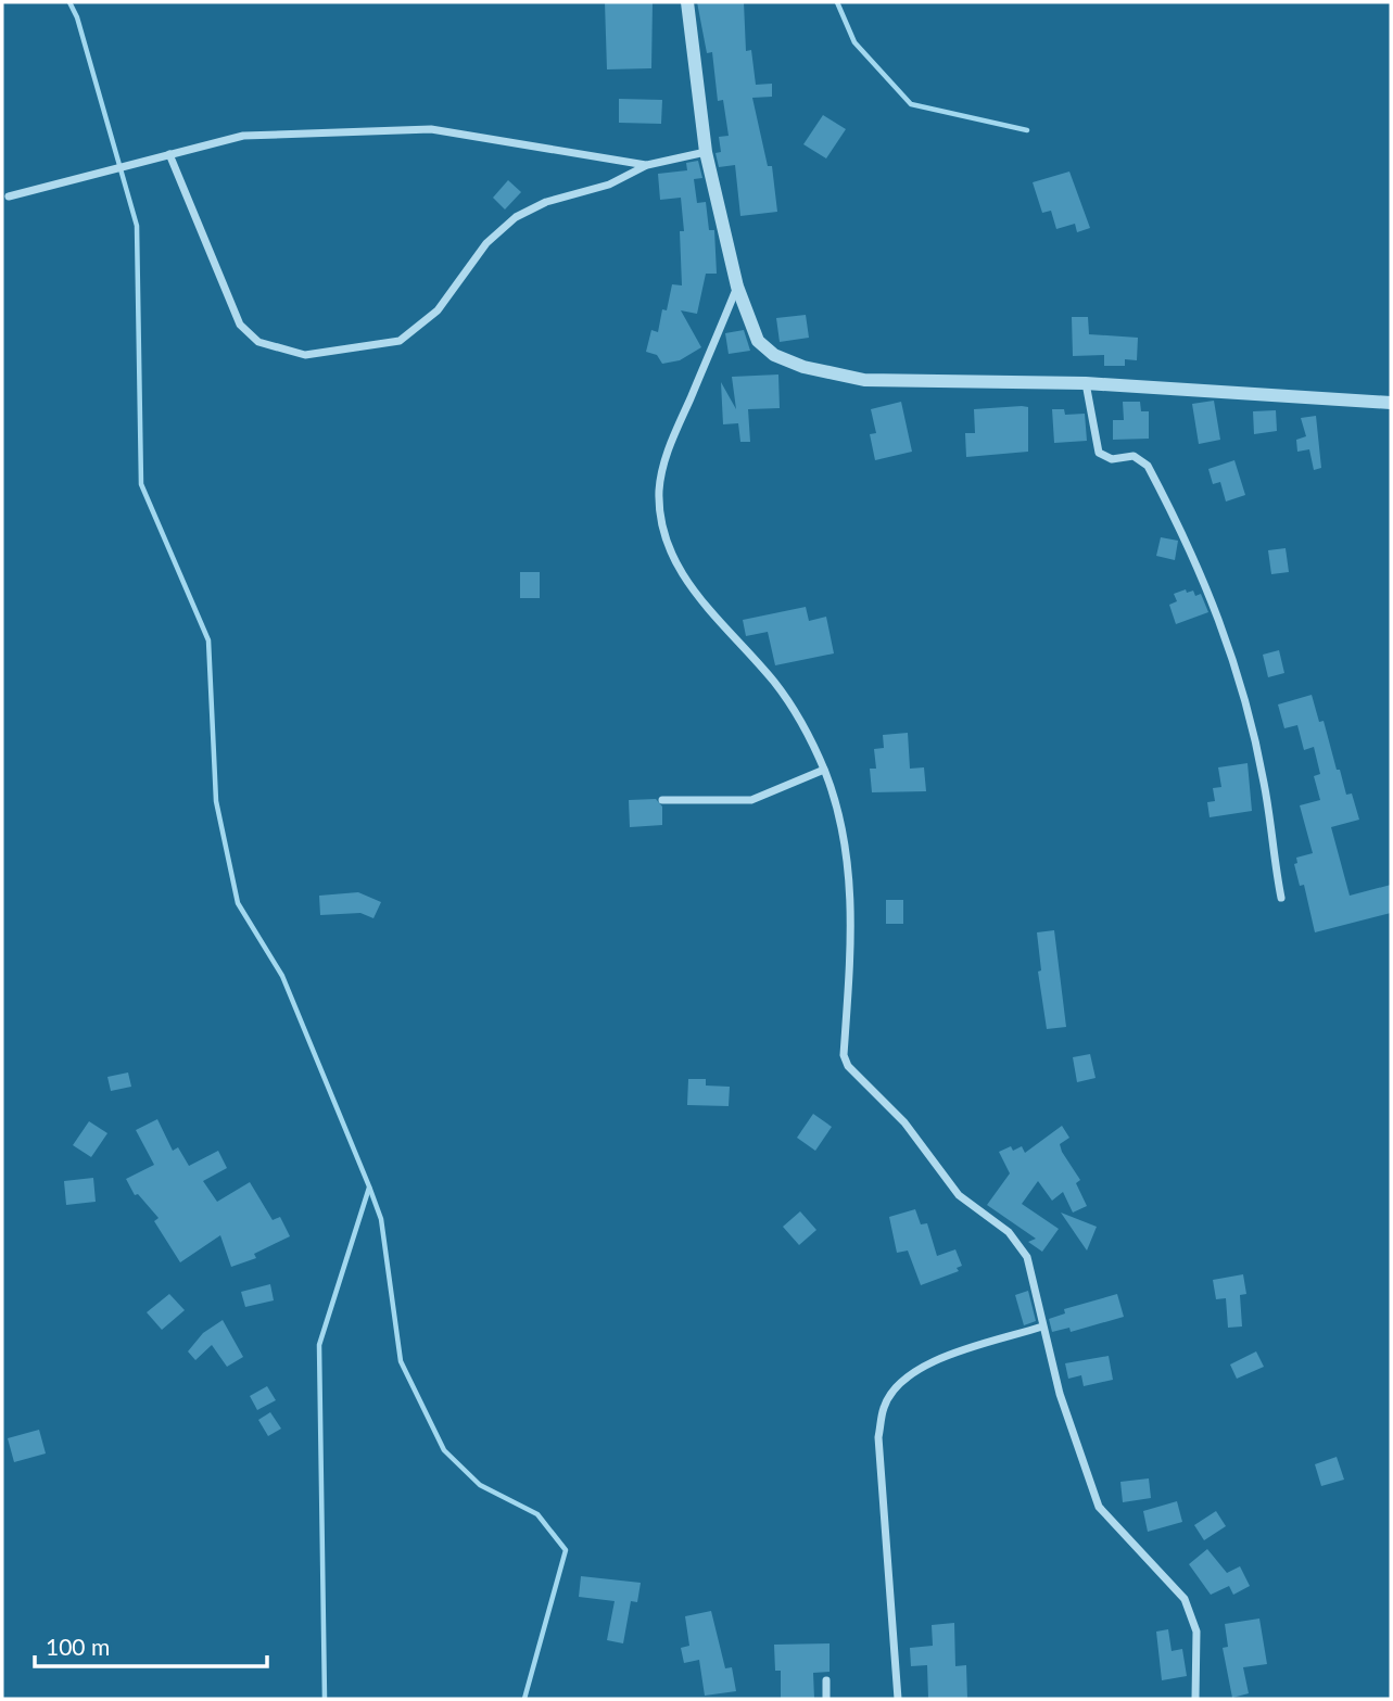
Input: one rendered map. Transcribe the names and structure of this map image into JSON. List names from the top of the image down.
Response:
{
  "scale_bar": "100 m"
}
